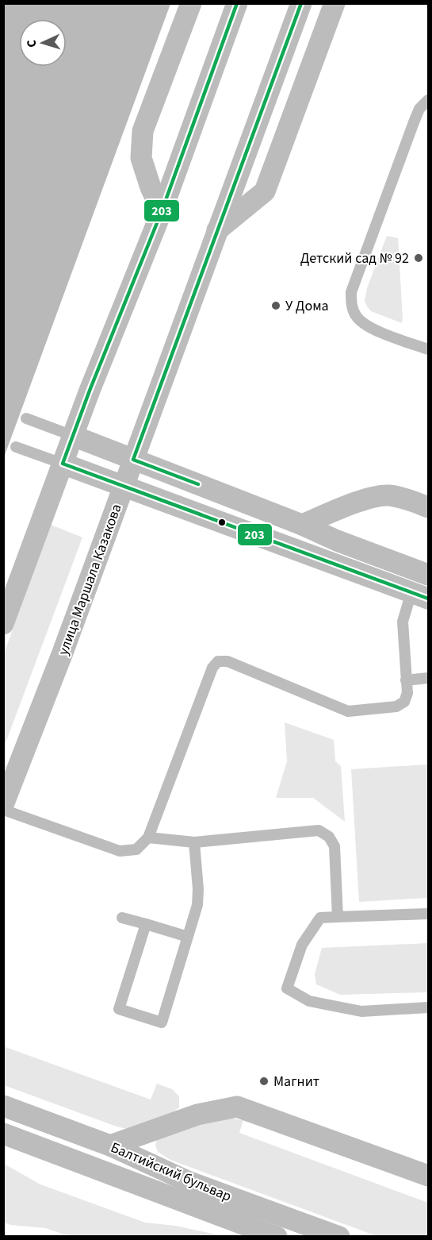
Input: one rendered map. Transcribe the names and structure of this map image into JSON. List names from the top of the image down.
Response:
{
  "streets": {
    "street": ["улица Маршала Казакова", "Балтийский бульвар"]
  },
  "places": ["Детский сад № 92", "У Дома", "Магнит"],
  "lines": ["transit line 203"],
  "north": "left"
}
